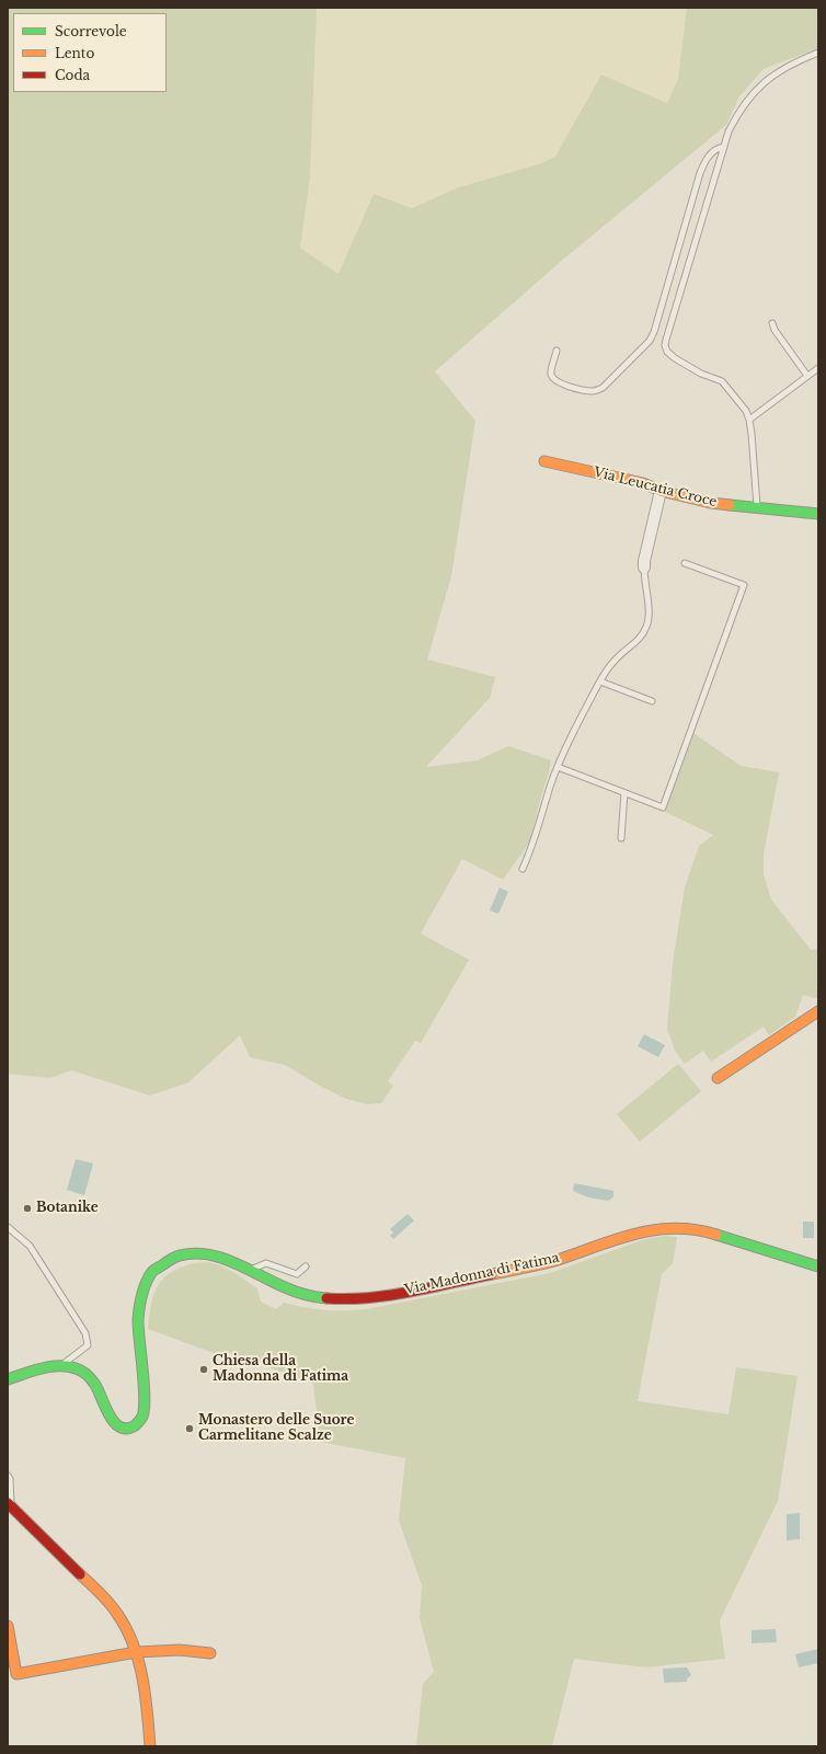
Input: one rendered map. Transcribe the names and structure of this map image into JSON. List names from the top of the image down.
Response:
{
  "streets": {
    "main road": ["Via Leucatia Croce", "Via Madonna di Fatima"]
  },
  "places": ["Botanike", "Chiesa della Madonna di Fatima", "Monastero delle Suore Carmelitane Scalze"],
  "legend": ["Scorrevole", "Lento", "Coda"]
}
